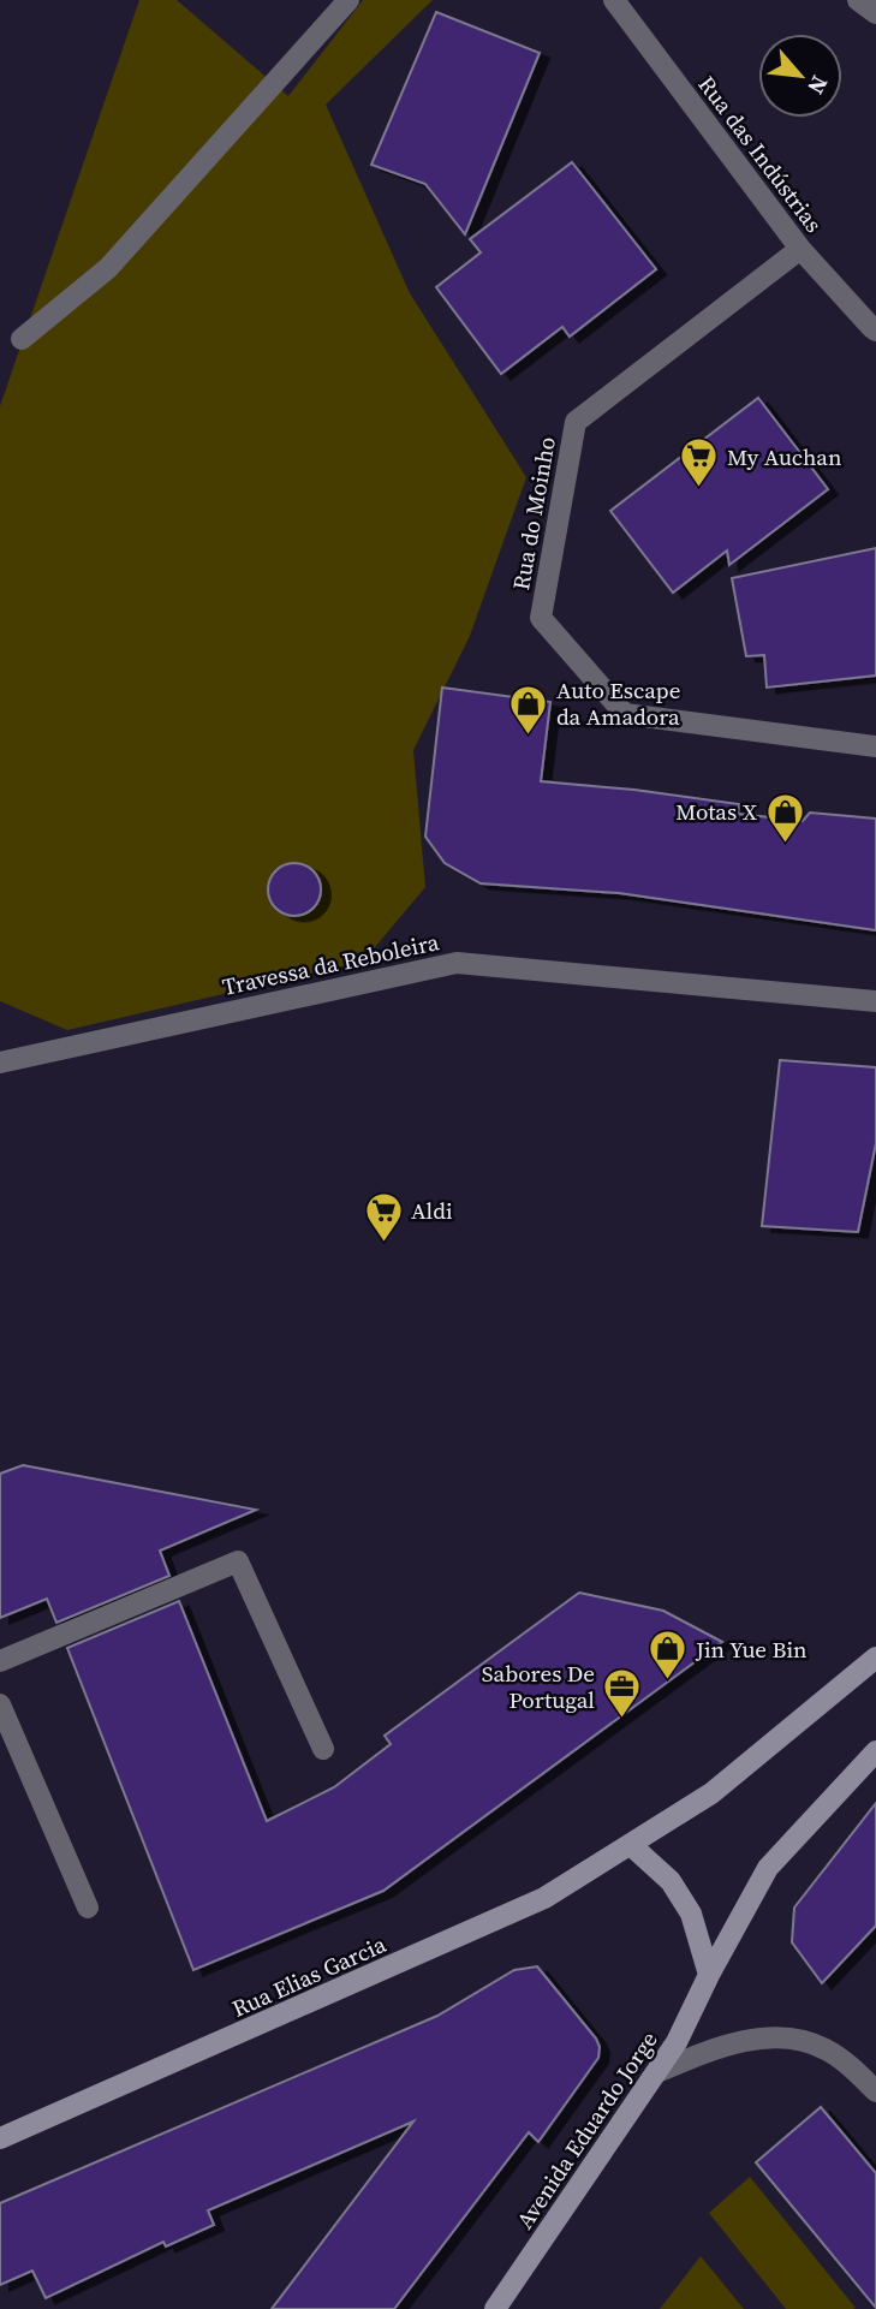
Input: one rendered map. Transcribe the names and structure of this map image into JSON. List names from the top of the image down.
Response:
{
  "streets": {
    "main road": ["Rua Elias Garcia", "Avenida Eduardo Jorge"],
    "street": ["Rua das Indústrias", "Rua do Moinho", "Travessa da Reboleira"]
  },
  "crossings": [
    ["Rua das Indústrias", "Rua do Moinho"]
  ],
  "places": {
    "supermarket": ["My Auchan", "Aldi"],
    "shop": ["Auto Escape da Amadora", "Motas X", "Jin Yue Bin"],
    "office": ["Sabores De Portugal"]
  },
  "north": "bottom right"
}
